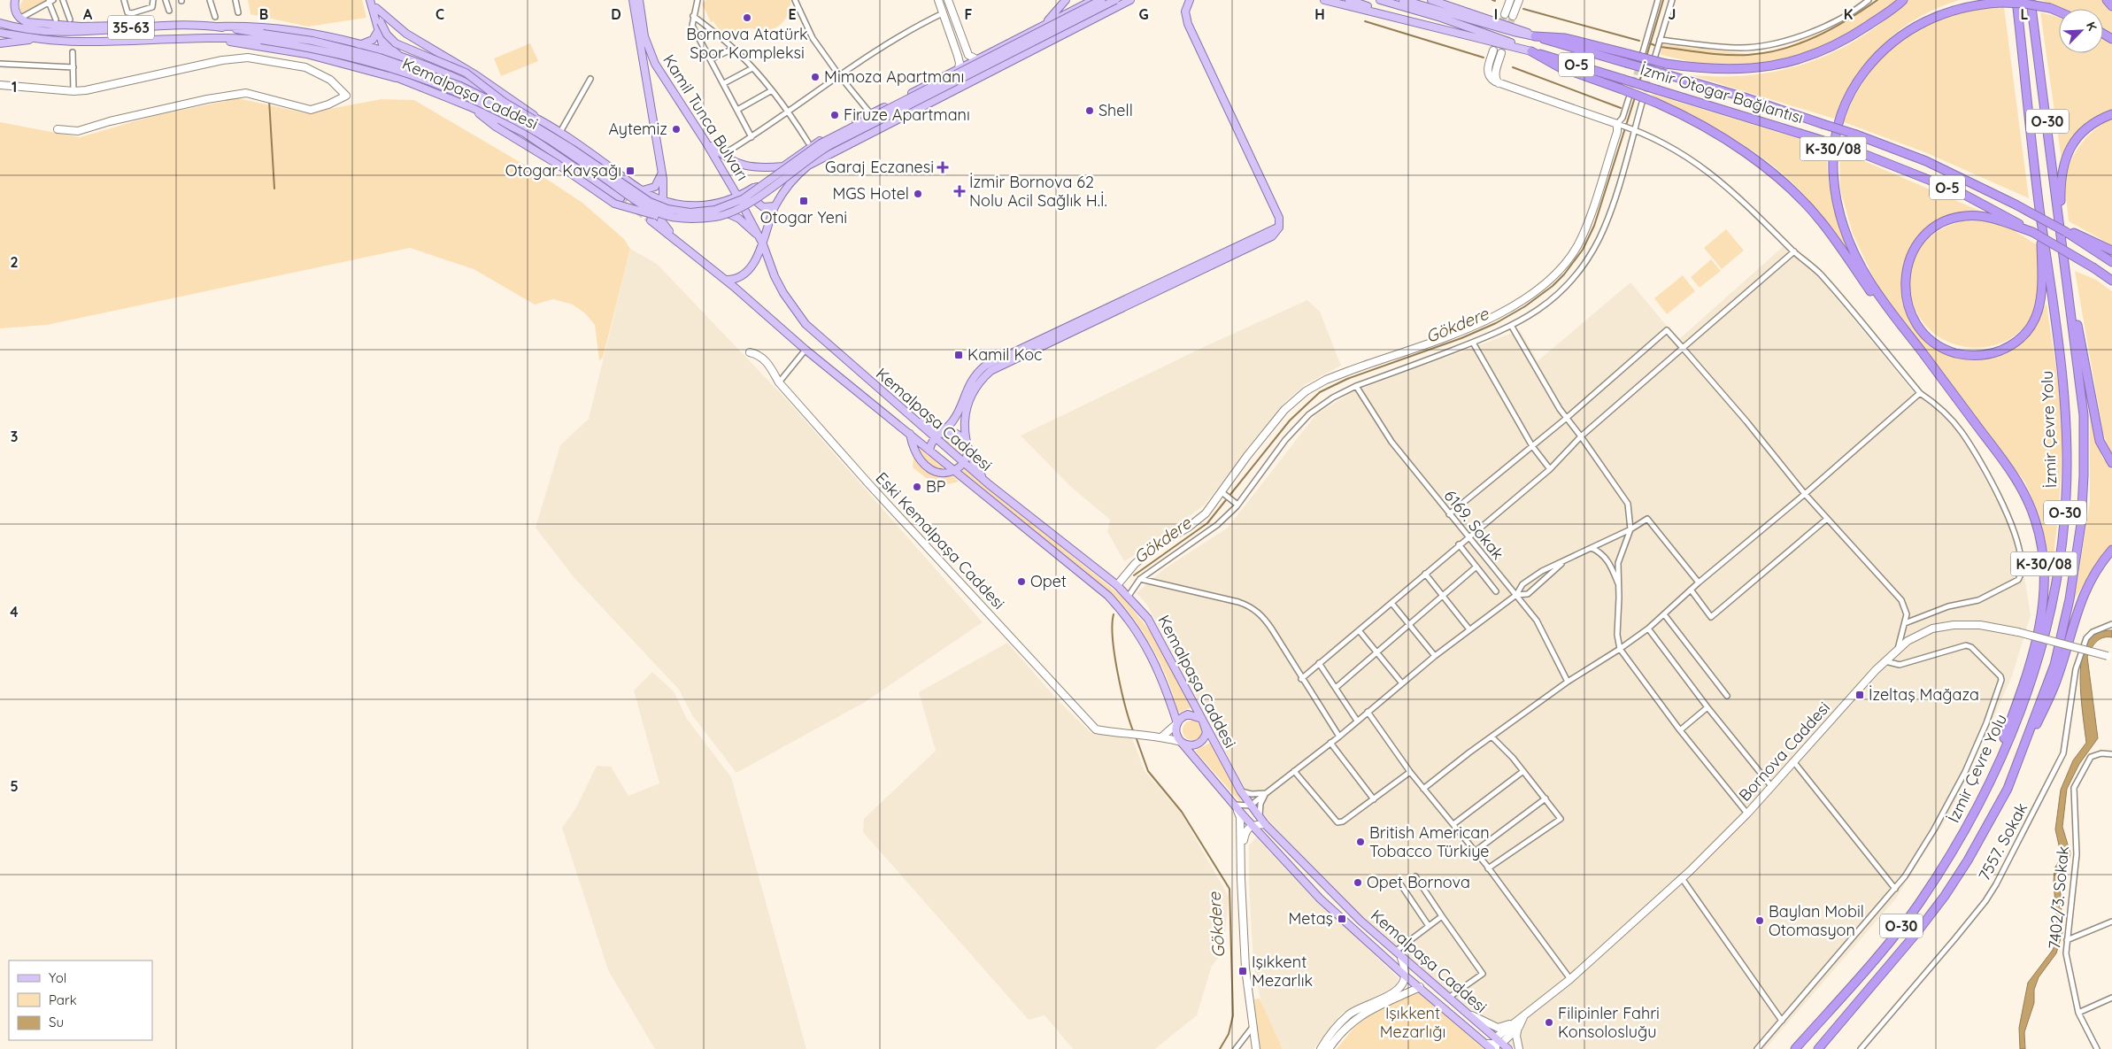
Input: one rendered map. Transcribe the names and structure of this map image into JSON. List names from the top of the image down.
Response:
{
  "streets": {
    "highway": [
      "O-5",
      "İzmir Otogar Bağlantısı",
      "O-30",
      "K-30/08",
      "İzmir Çevre Yolu"
    ],
    "main road": [
      "35-63",
      "Kemalpaşa Caddesi",
      "Kamil Tunca Bulvarı",
      "Eski Kemalpaşa Caddesi",
      "Bornova Caddesi"
    ],
    "street": ["6169. Sokak", "7557. Sokak", "7402/3. Sokak"]
  },
  "crossings": [
    ["35-63", "Kemalpaşa Caddesi"],
    ["O-5", "İzmir Otogar Bağlantısı"],
    ["Kemalpaşa Caddesi", "Kamil Tunca Bulvarı"],
    ["Kemalpaşa Caddesi", "Eski Kemalpaşa Caddesi"],
    ["Kemalpaşa Caddesi", "Bornova Caddesi"],
    ["İzmir Otogar Bağlantısı", "K-30/08"],
    ["K-30/08", "İzmir Çevre Yolu"]
  ],
  "water": ["Gökdere"],
  "parks": ["Işıkkent Mezarlığı"],
  "places": {
    "other": [
      "Bornova Atatürk Spor Kompleksi",
      "Mimoza Apartmanı",
      "Shell",
      "Firuze Apartmanı",
      "Aytemiz",
      "MGS Hotel",
      "BP",
      "Opet",
      "British American Tobacco Türkiye",
      "Opet Bornova",
      "Baylan Mobil Otomasyon",
      "Filipinler Fahri Konsolosluğu"
    ],
    "health": ["Garaj Eczanesi", "İzmir Bornova 62 Nolu Acil Sağlık H.İ."],
    "transit": [
      "Otogar Kavşağı",
      "Otogar Yeni",
      "Kamil Koc",
      "İzeltaş Mağaza",
      "Metaş",
      "Işıkkent Mezarlık"
    ]
  },
  "legend": ["Yol", "Park", "Su"],
  "north": "top right",
  "grid": {
    "columns": [
      "A",
      "B",
      "C",
      "D",
      "E",
      "F",
      "G",
      "H",
      "I",
      "J",
      "K",
      "L"
    ],
    "rows": [
      "1",
      "2",
      "3",
      "4",
      "5"
    ]
  }
}
